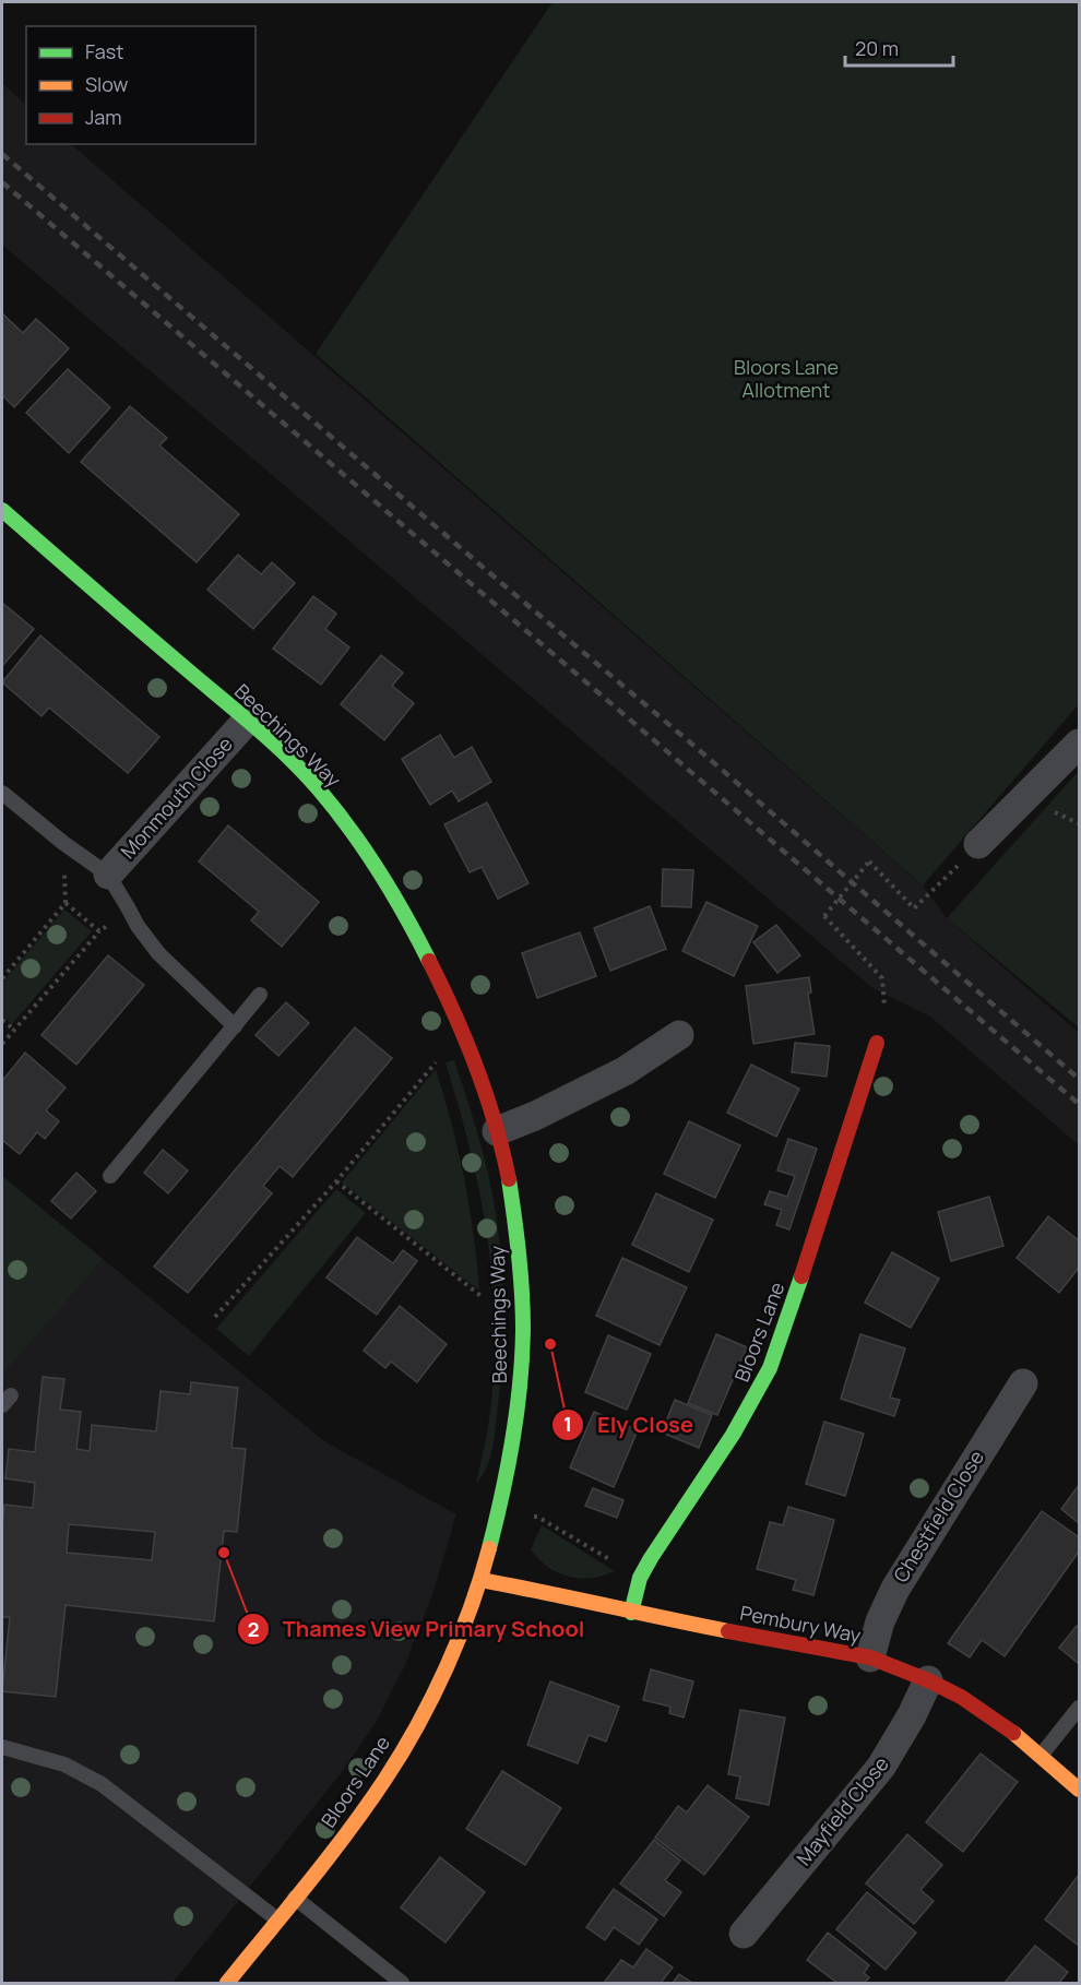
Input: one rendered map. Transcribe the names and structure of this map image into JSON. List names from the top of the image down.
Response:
{
  "streets": {
    "street": [
      "Beechings Way",
      "Monmouth Close",
      "Bloors Lane",
      "Chestfield Close",
      "Pembury Way",
      "Mayfield Close"
    ]
  },
  "crossings": [
    ["Beechings Way", "Monmouth Close"],
    ["Beechings Way", "Bloors Lane"],
    ["Beechings Way", "Pembury Way"],
    ["Bloors Lane", "Pembury Way"],
    ["Chestfield Close", "Pembury Way"],
    ["Pembury Way", "Mayfield Close"]
  ],
  "parks": ["Bloors Lane Allotment"],
  "places": ["Ely Close", "Thames View Primary School"],
  "legend": ["Fast", "Slow", "Jam"],
  "scale_bar": "20 m"
}
